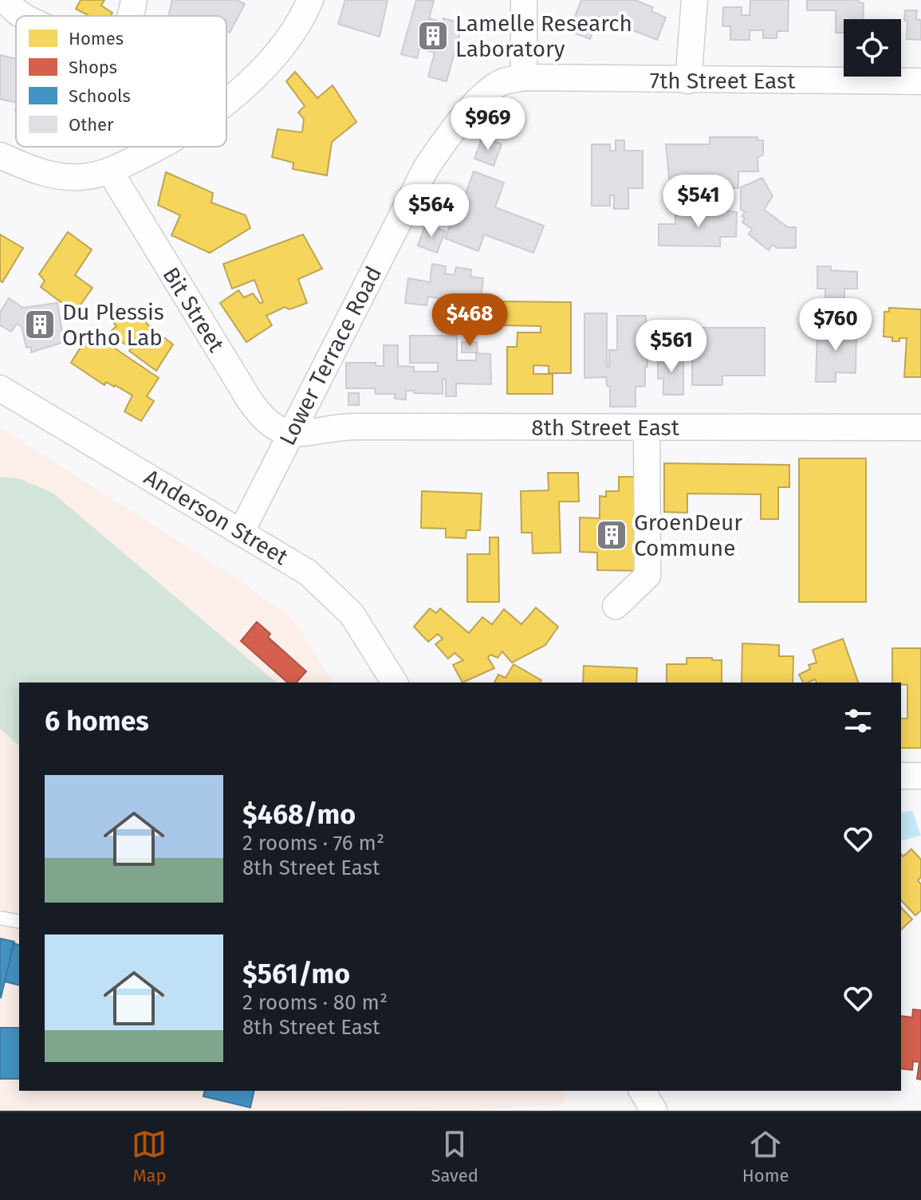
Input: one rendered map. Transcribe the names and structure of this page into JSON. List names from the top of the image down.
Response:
{
  "streets": {
    "street": [
      "7th Street East",
      "Bit Street",
      "Lower Terrace Road",
      "8th Street East",
      "Anderson Street"
    ]
  },
  "crossings": [
    ["7th Street East", "Lower Terrace Road"],
    ["Bit Street", "Lower Terrace Road"],
    ["Bit Street", "8th Street East"],
    ["Lower Terrace Road", "8th Street East"],
    ["Lower Terrace Road", "Anderson Street"]
  ],
  "places": {
    "building": ["Lamelle Research Laboratory", "Du Plessis Ortho Lab", "GroenDeur Commune"]
  },
  "legend": [
    "Homes",
    "Shops",
    "Schools",
    "Other"
  ],
  "page": {
    "price": [
      "$969",
      "$541",
      "$564",
      "$468",
      "$760",
      "$561"
    ],
    "heading": "6 homes",
    "list": [
      {
        "name": "$468/mo",
        "note": "2 rooms · 76 m² · 8th Street East"
      },
      {
        "name": "$561/mo",
        "note": "2 rooms · 80 m² · 8th Street East"
      }
    ],
    "tabs": ["Map", "Saved", "Home"]
  }
}
